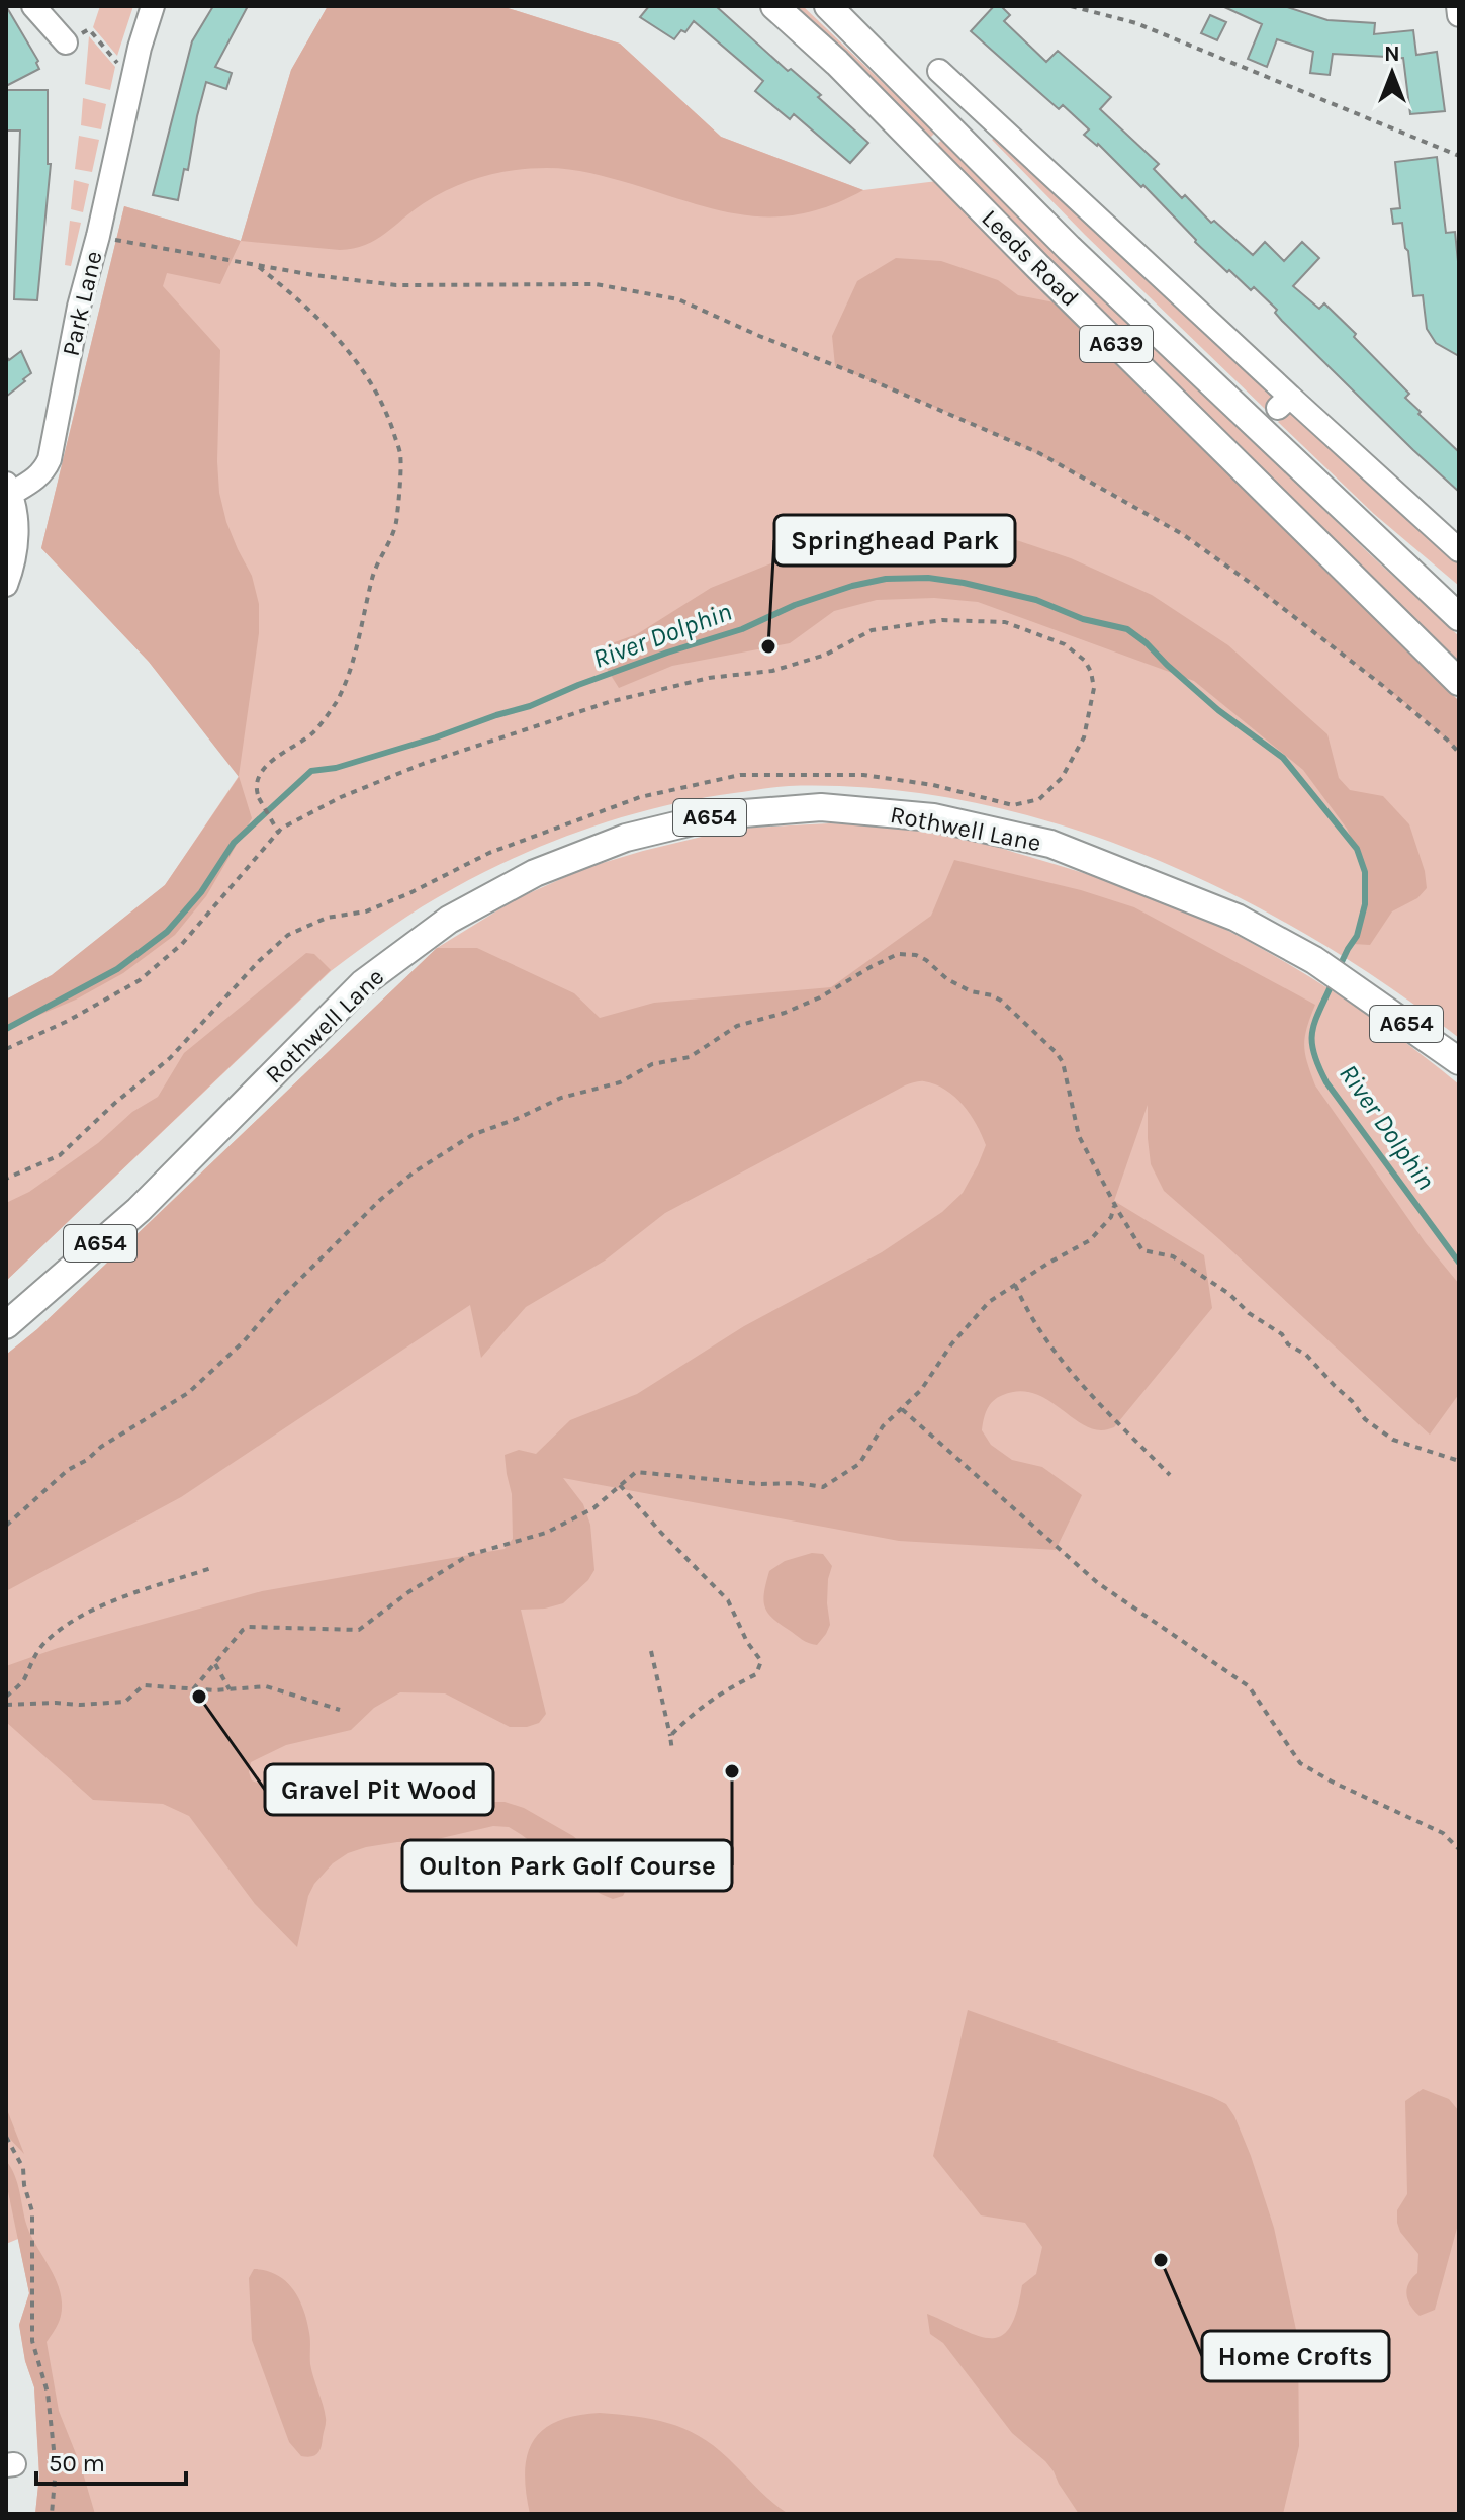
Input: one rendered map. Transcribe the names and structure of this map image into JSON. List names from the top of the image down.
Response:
{
  "streets": {
    "main road": [
      "Leeds Road",
      "A639",
      "A654",
      "Rothwell Lane"
    ],
    "street": ["Park Lane"]
  },
  "water": ["River Dolphin"],
  "places": [
    "Springhead Park",
    "Gravel Pit Wood",
    "Oulton Park Golf Course",
    "Home Crofts"
  ],
  "scale_bar": "50 m",
  "north": "top"
}
